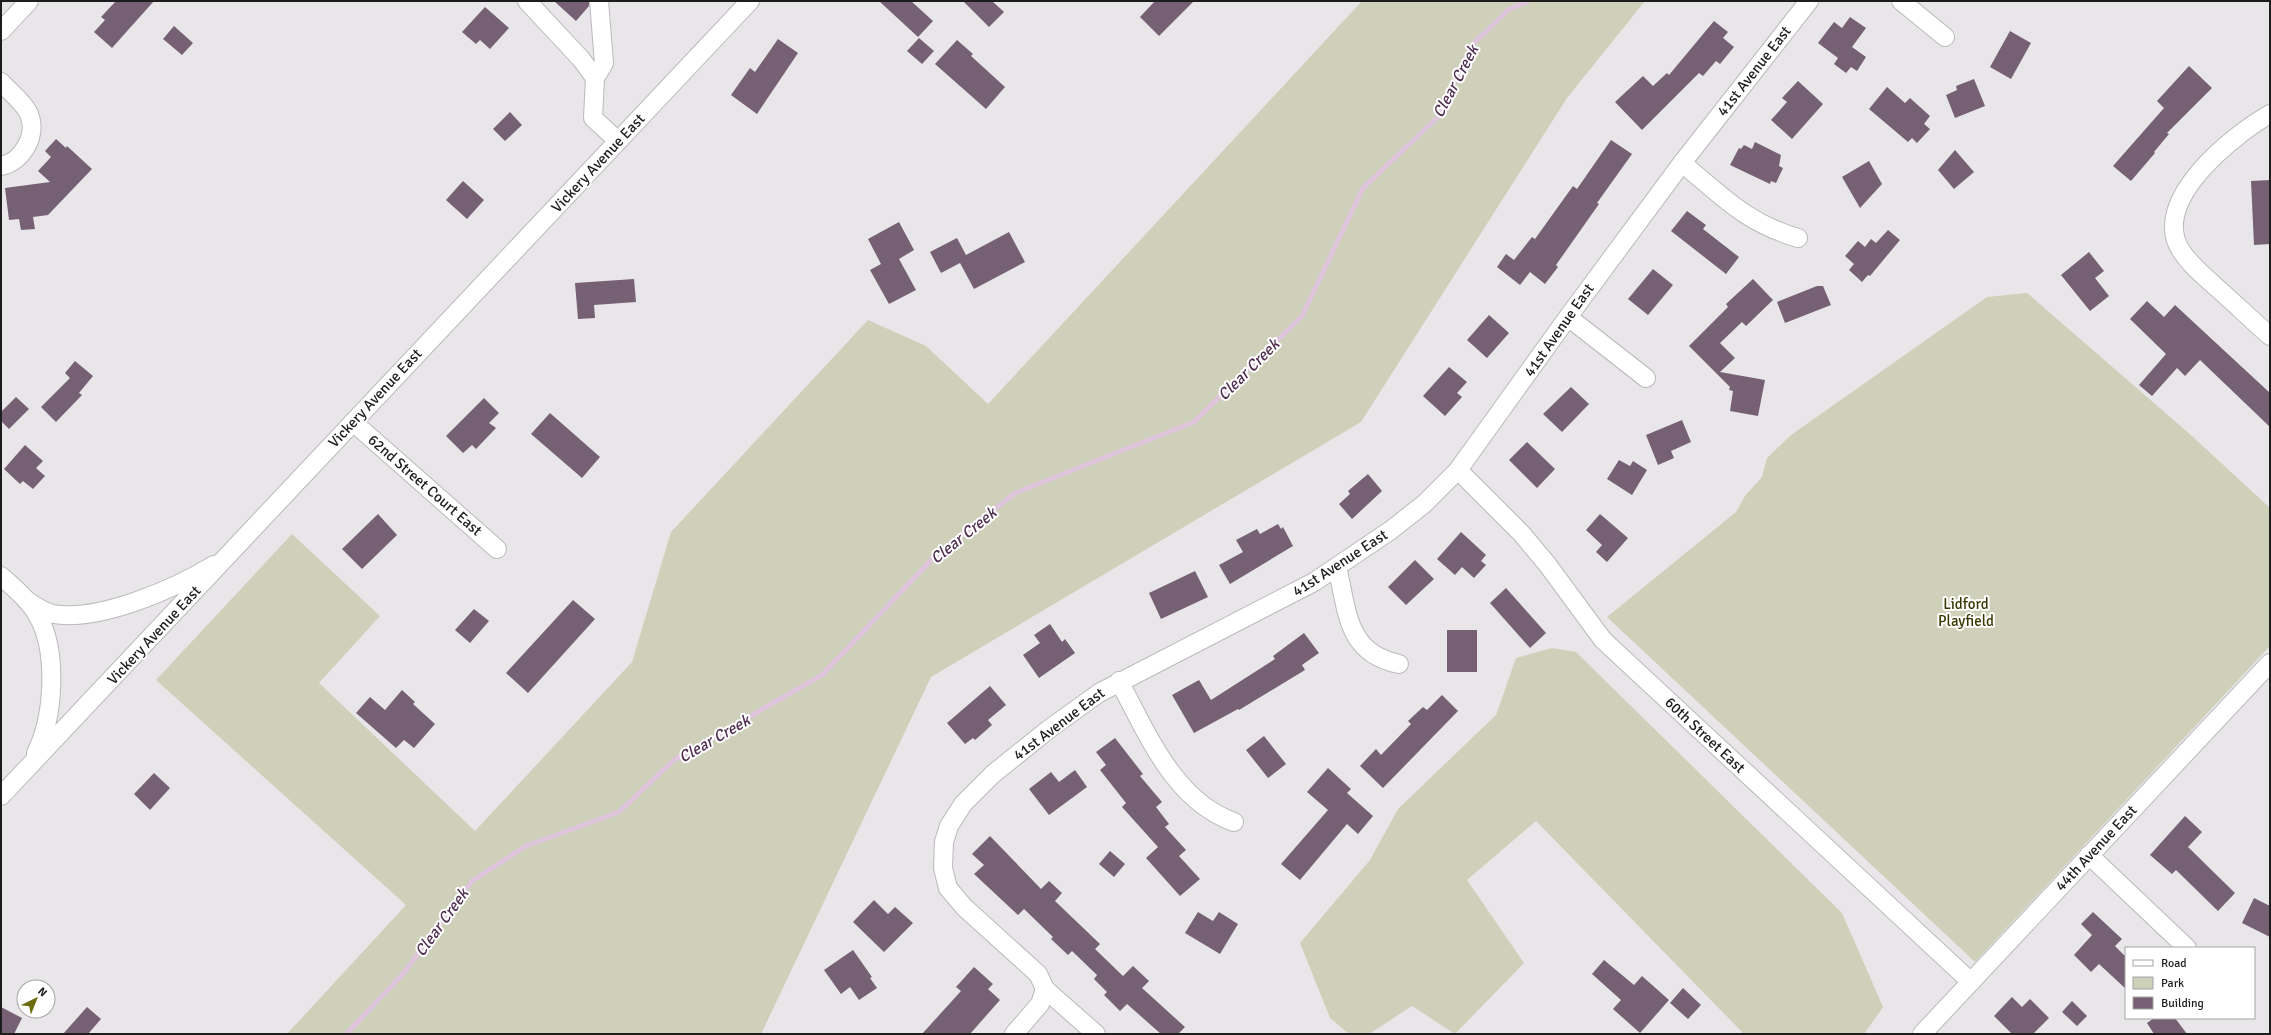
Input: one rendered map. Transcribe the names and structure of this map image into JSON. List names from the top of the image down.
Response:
{
  "streets": {
    "street": [
      "41st Avenue East",
      "Vickery Avenue East",
      "62nd Street Court East",
      "60th Street East",
      "44th Avenue East"
    ]
  },
  "crossings": [
    ["41st Avenue East", "60th Street East"],
    ["Vickery Avenue East", "62nd Street Court East"],
    ["60th Street East", "44th Avenue East"]
  ],
  "water": ["Clear Creek"],
  "parks": ["Lidford Playfield"],
  "legend": ["Road", "Park", "Building"],
  "north": "top right"
}
